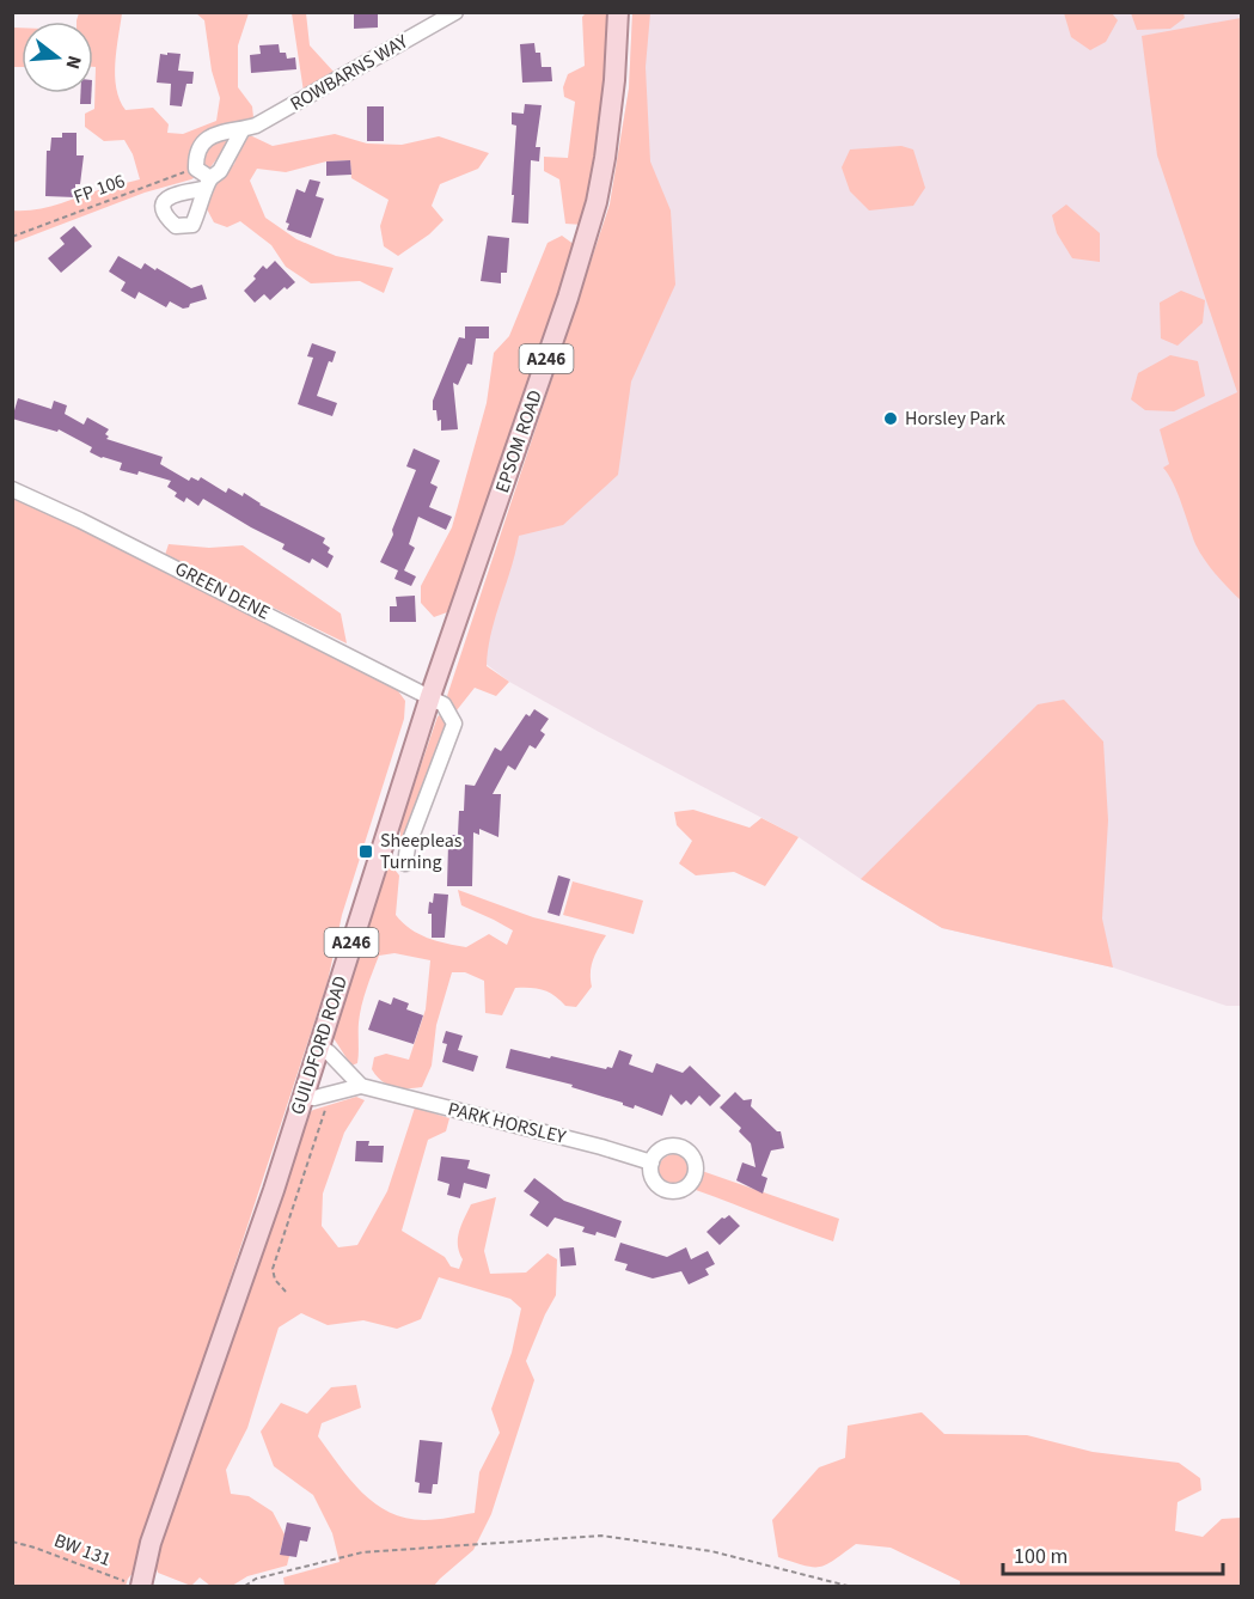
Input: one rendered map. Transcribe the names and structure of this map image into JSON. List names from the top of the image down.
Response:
{
  "streets": {
    "main road": ["A246", "EPSOM ROAD", "GUILDFORD ROAD"],
    "street": ["ROWBARNS WAY", "GREEN DENE", "PARK HORSLEY"],
    "path": ["FP 106", "BW 131"]
  },
  "crossings": [
    ["ROWBARNS WAY", "FP 106"],
    ["EPSOM ROAD", "GREEN DENE"],
    ["EPSOM ROAD", "GUILDFORD ROAD"],
    ["GREEN DENE", "GUILDFORD ROAD"],
    ["GUILDFORD ROAD", "PARK HORSLEY"],
    ["GUILDFORD ROAD", "BW 131"]
  ],
  "places": {
    "other": ["Horsley Park"],
    "transit": ["Sheepleas Turning"]
  },
  "scale_bar": "100 m",
  "north": "right"
}
